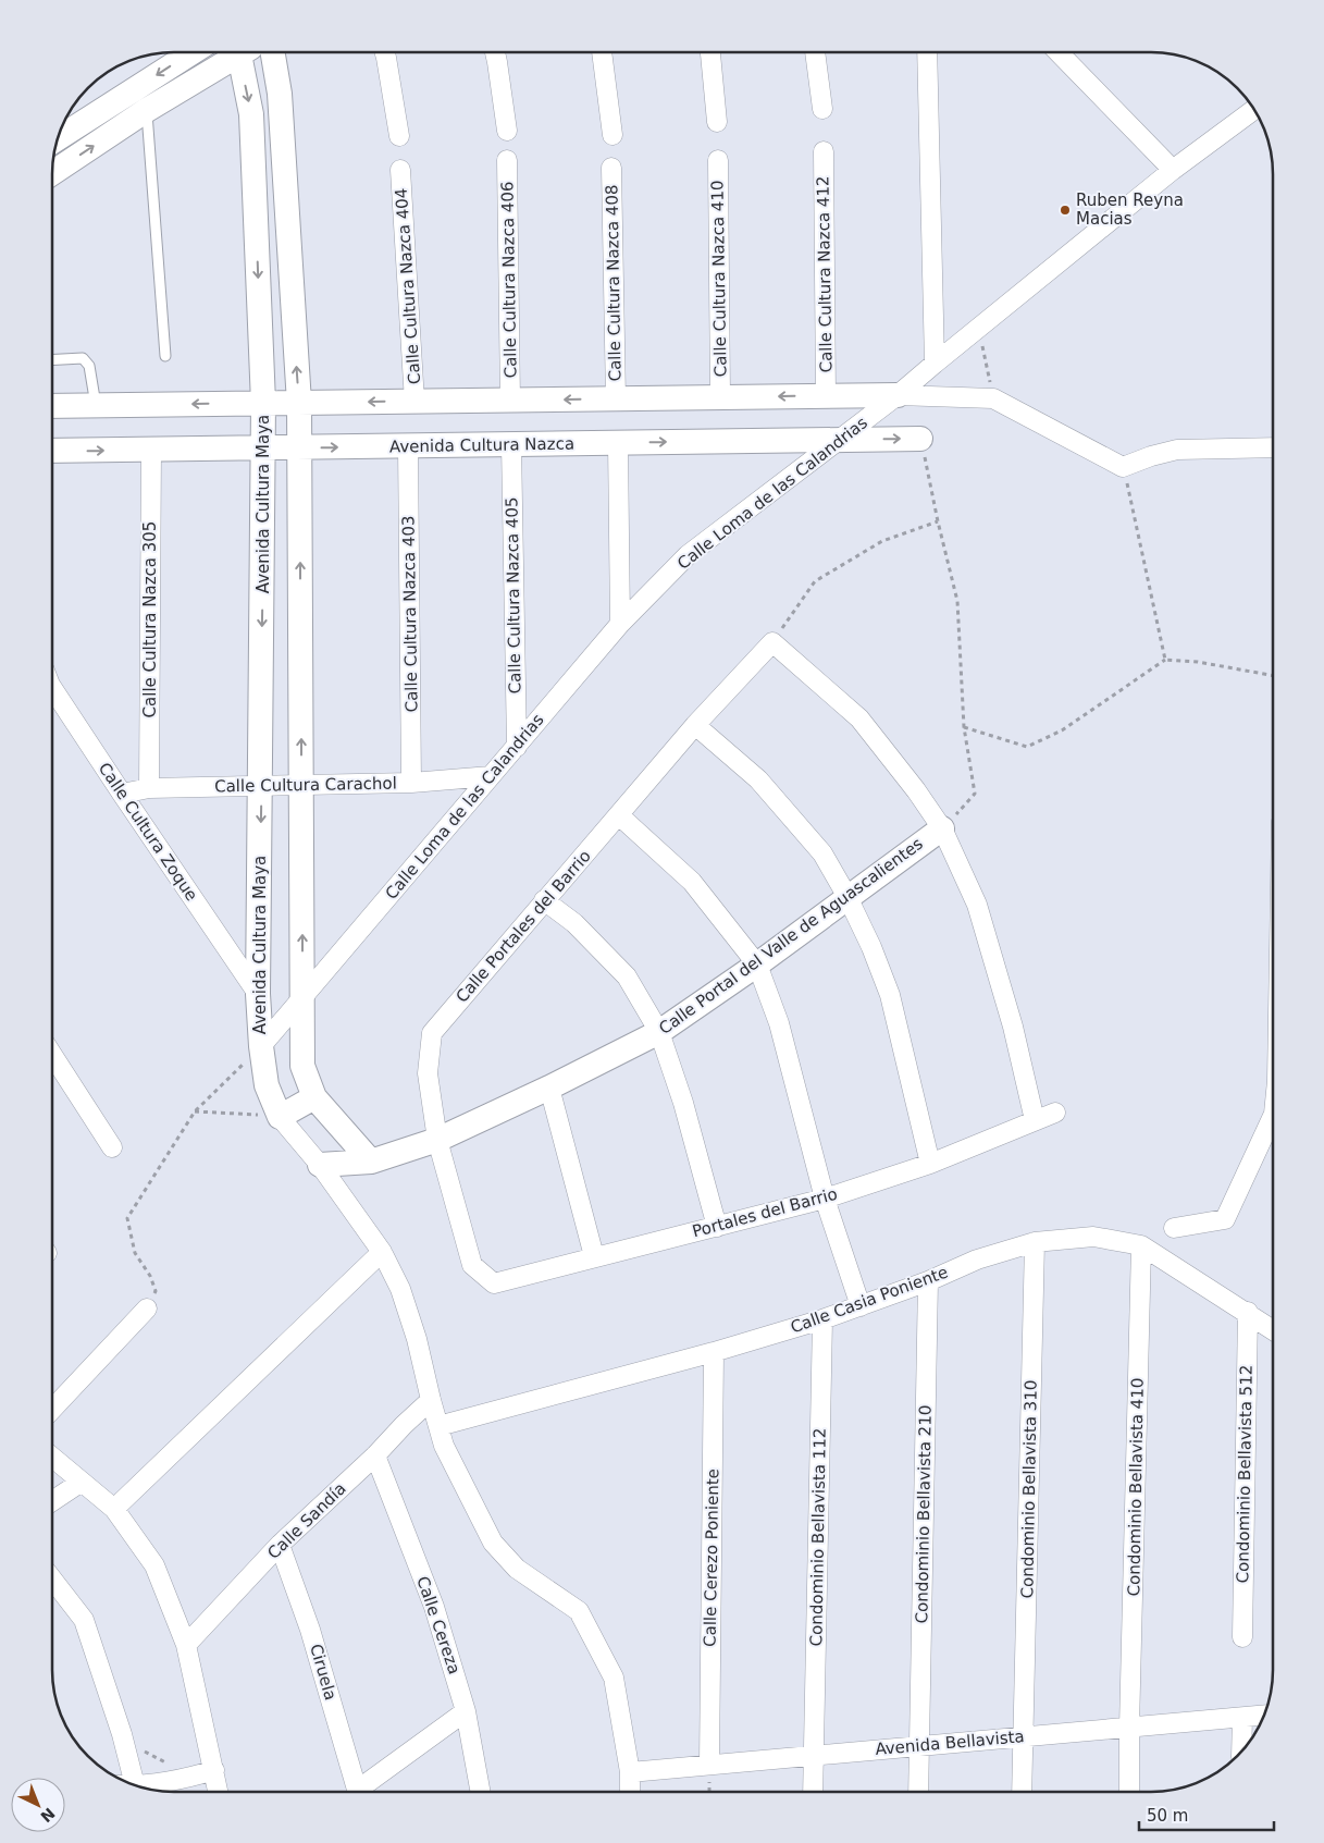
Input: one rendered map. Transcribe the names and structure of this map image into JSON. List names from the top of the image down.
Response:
{
  "streets": {
    "street": [
      "Calle Cultura Nazca 412",
      "Calle Cultura Nazca 410",
      "Calle Cultura Nazca 406",
      "Calle Cultura Nazca 408",
      "Calle Cultura Nazca 404",
      "Avenida Cultura Nazca",
      "Calle Loma de las Calandrias",
      "Avenida Cultura Maya",
      "Calle Cultura Nazca 405",
      "Calle Cultura Nazca 403",
      "Calle Cultura Nazca 305",
      "Calle Cultura Carachol",
      "Calle Cultura Zoque",
      "Calle Portales del Barrio",
      "Calle Portal del Valle de Aguascalientes",
      "Portales del Barrio",
      "Calle Casia Poniente",
      "Condominio Bellavista 512",
      "Condominio Bellavista 410",
      "Condominio Bellavista 310",
      "Condominio Bellavista 210",
      "Calle Sandía",
      "Condominio Bellavista 112",
      "Calle Cerezo Poniente",
      "Calle Cereza",
      "Ciruela",
      "Avenida Bellavista"
    ]
  },
  "crossings": [
    ["Avenida Cultura Nazca", "Calle Loma de las Calandrias"],
    ["Avenida Cultura Nazca", "Avenida Cultura Maya"],
    ["Avenida Cultura Nazca", "Calle Cultura Nazca 405"],
    ["Avenida Cultura Nazca", "Calle Cultura Nazca 403"],
    ["Avenida Cultura Nazca", "Calle Cultura Nazca 305"],
    ["Calle Loma de las Calandrias", "Avenida Cultura Maya"],
    ["Calle Loma de las Calandrias", "Calle Cultura Nazca 405"],
    ["Calle Loma de las Calandrias", "Calle Cultura Carachol"],
    ["Avenida Cultura Maya", "Calle Cultura Carachol"],
    ["Avenida Cultura Maya", "Calle Cultura Zoque"],
    ["Avenida Cultura Maya", "Calle Portal del Valle de Aguascalientes"],
    ["Avenida Cultura Maya", "Calle Casia Poniente"],
    ["Avenida Cultura Maya", "Calle Sandía"],
    ["Avenida Cultura Maya", "Avenida Bellavista"],
    ["Calle Cultura Nazca 403", "Calle Cultura Carachol"],
    ["Calle Cultura Nazca 305", "Calle Cultura Carachol"],
    ["Calle Cultura Carachol", "Calle Cultura Zoque"],
    ["Calle Portales del Barrio", "Calle Portal del Valle de Aguascalientes"],
    ["Calle Portales del Barrio", "Portales del Barrio"],
    ["Calle Casia Poniente", "Condominio Bellavista 512"],
    ["Calle Casia Poniente", "Condominio Bellavista 410"],
    ["Calle Casia Poniente", "Condominio Bellavista 310"],
    ["Calle Casia Poniente", "Condominio Bellavista 210"],
    ["Calle Casia Poniente", "Condominio Bellavista 112"],
    ["Calle Casia Poniente", "Calle Cerezo Poniente"],
    ["Condominio Bellavista 410", "Avenida Bellavista"],
    ["Condominio Bellavista 310", "Avenida Bellavista"],
    ["Condominio Bellavista 210", "Avenida Bellavista"],
    ["Calle Sandía", "Calle Cereza"],
    ["Calle Sandía", "Ciruela"],
    ["Condominio Bellavista 112", "Avenida Bellavista"],
    ["Calle Cerezo Poniente", "Avenida Bellavista"]
  ],
  "places": ["Ruben Reyna Macias"],
  "scale_bar": "50 m",
  "north": "bottom right"
}
